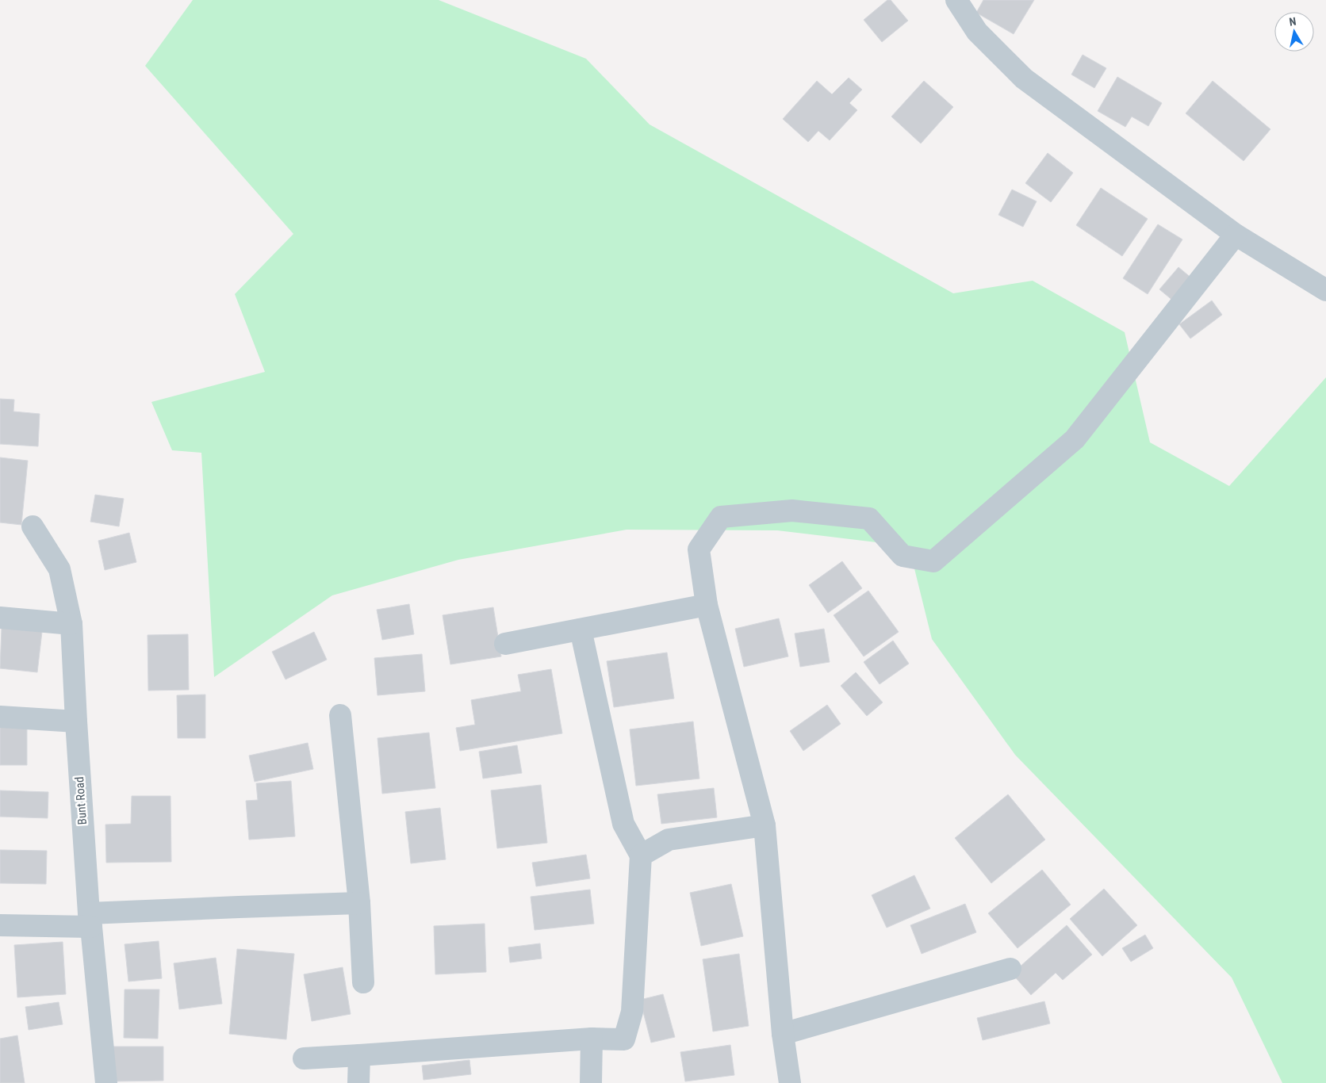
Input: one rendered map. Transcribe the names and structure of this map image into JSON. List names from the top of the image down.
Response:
{
  "streets": {
    "street": ["Bunt Road"]
  },
  "north": "top"
}
